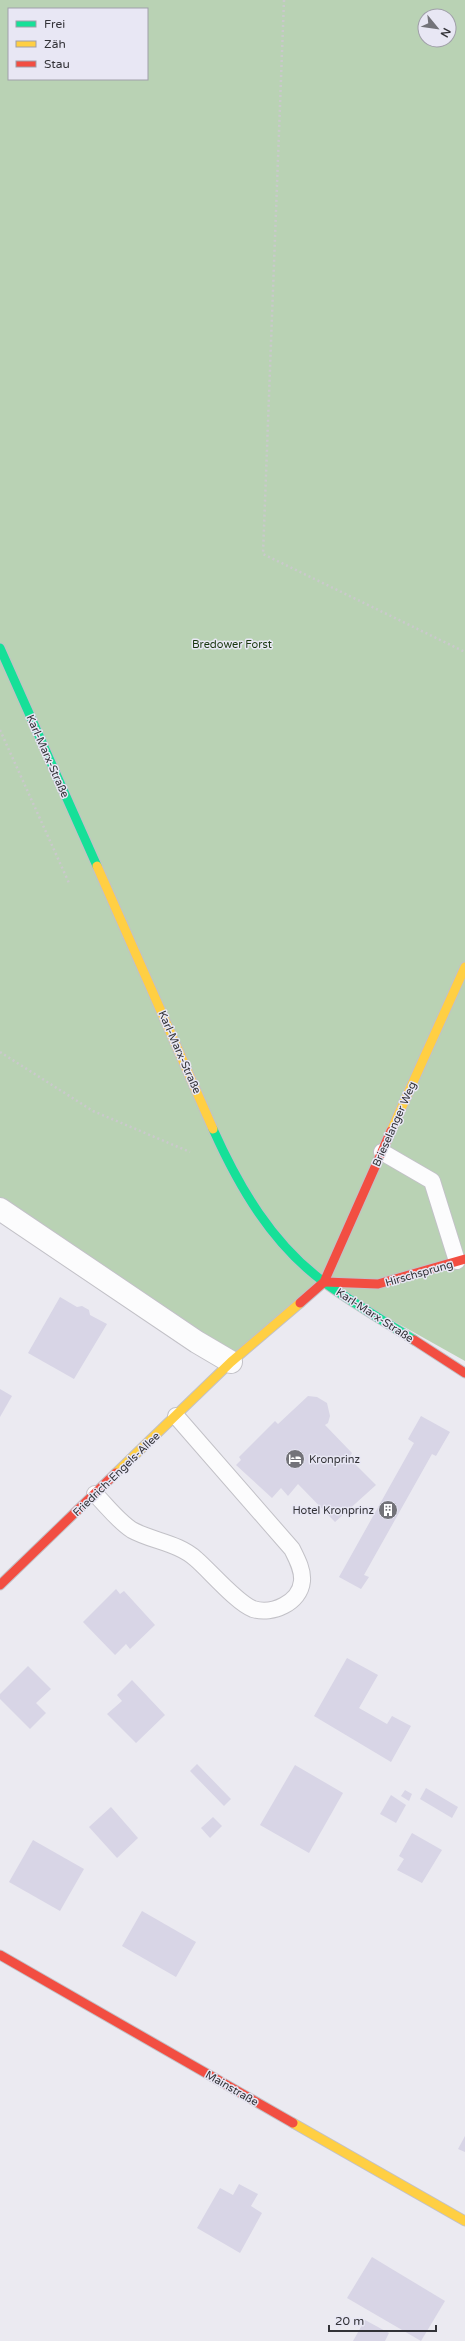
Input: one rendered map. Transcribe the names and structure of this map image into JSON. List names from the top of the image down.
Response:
{
  "streets": {
    "street": [
      "Karl-Marx-Straße",
      "Brieselanger Weg",
      "Hirschsprung",
      "Friedrich-Engels-Allee",
      "Mainstraße"
    ]
  },
  "crossings": [
    ["Karl-Marx-Straße", "Brieselanger Weg"],
    ["Karl-Marx-Straße", "Hirschsprung"],
    ["Karl-Marx-Straße", "Friedrich-Engels-Allee"],
    ["Brieselanger Weg", "Hirschsprung"],
    ["Brieselanger Weg", "Friedrich-Engels-Allee"],
    ["Hirschsprung", "Friedrich-Engels-Allee"]
  ],
  "parks": ["Bredower Forst"],
  "places": {
    "hotel": ["Kronprinz"],
    "building": ["Hotel Kronprinz"]
  },
  "legend": ["Frei", "Zäh", "Stau"],
  "scale_bar": "20 m",
  "north": "bottom right"
}
